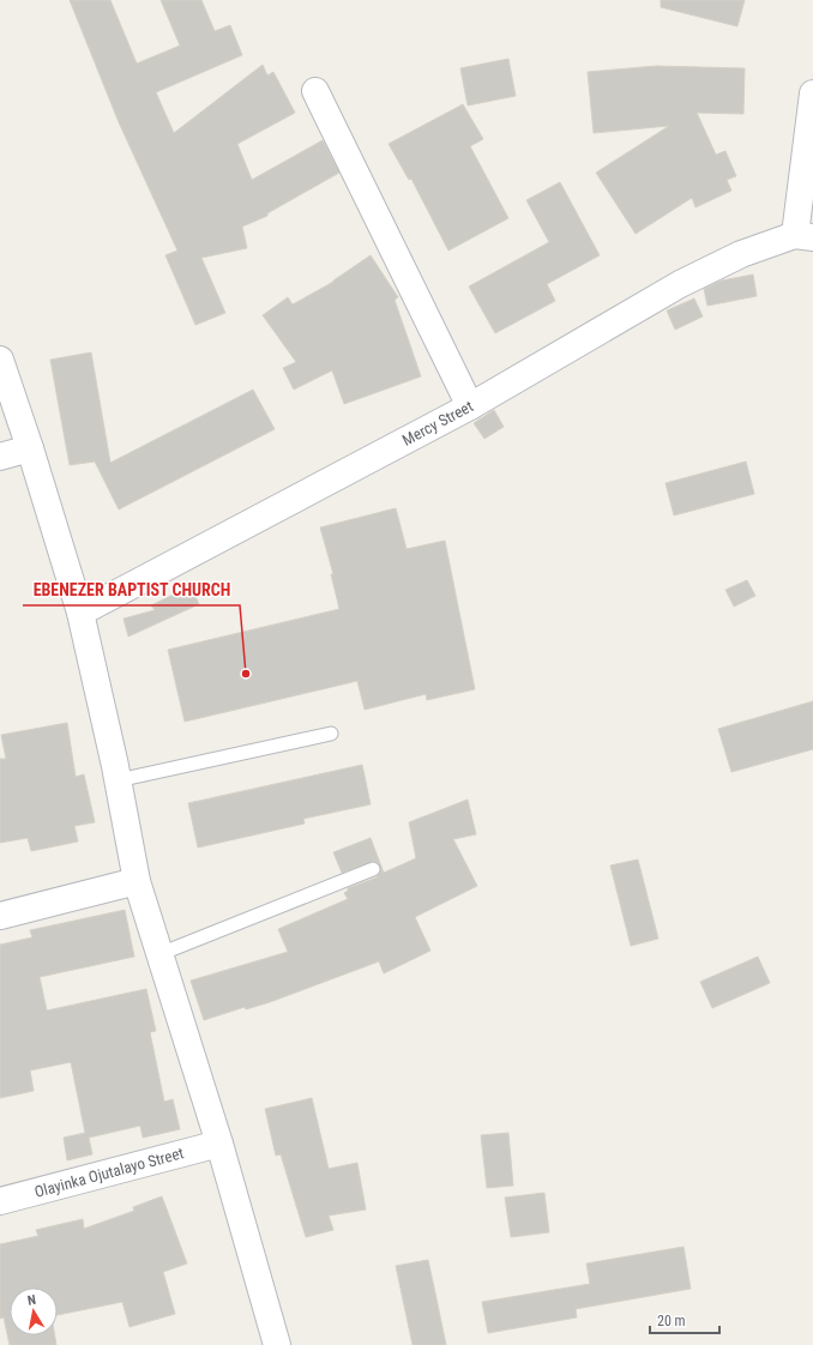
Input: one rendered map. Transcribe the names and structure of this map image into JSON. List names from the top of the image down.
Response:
{
  "streets": {
    "street": ["Mercy Street", "Olayinka Ojutalayo Street"]
  },
  "places": ["EBENEZER BAPTIST CHURCH"],
  "scale_bar": "20 m",
  "north": "top"
}
